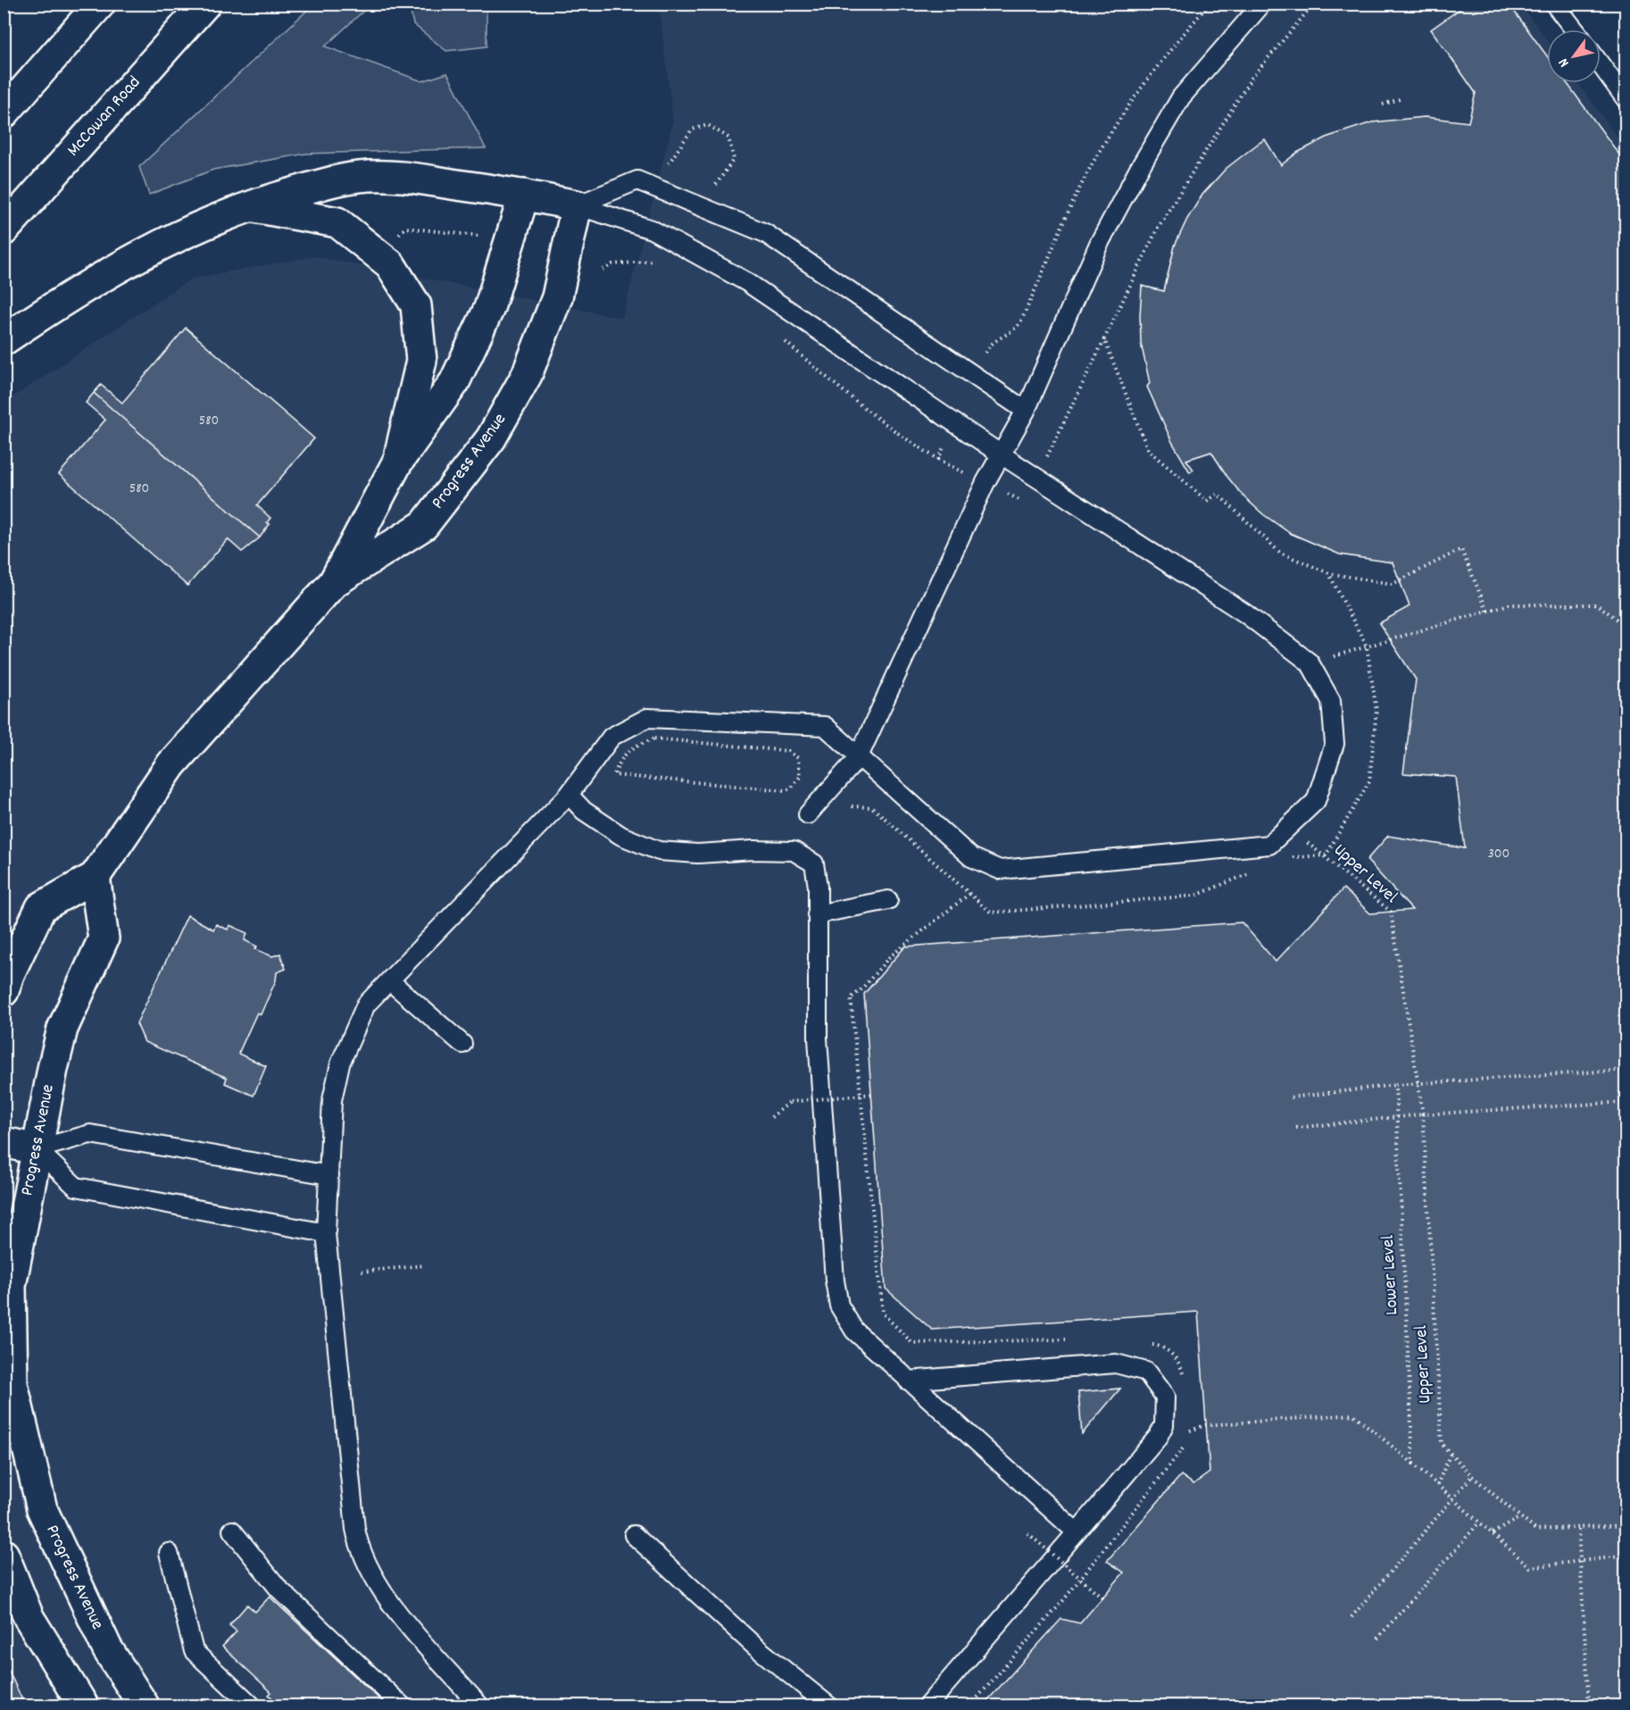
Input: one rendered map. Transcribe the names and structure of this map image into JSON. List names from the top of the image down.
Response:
{
  "streets": {
    "main road": ["McCowan Road", "Progress Avenue"],
    "path": ["Upper Level", "Lower Level"]
  },
  "house_numbers": ["580", "580", "300"],
  "north": "bottom left"
}
